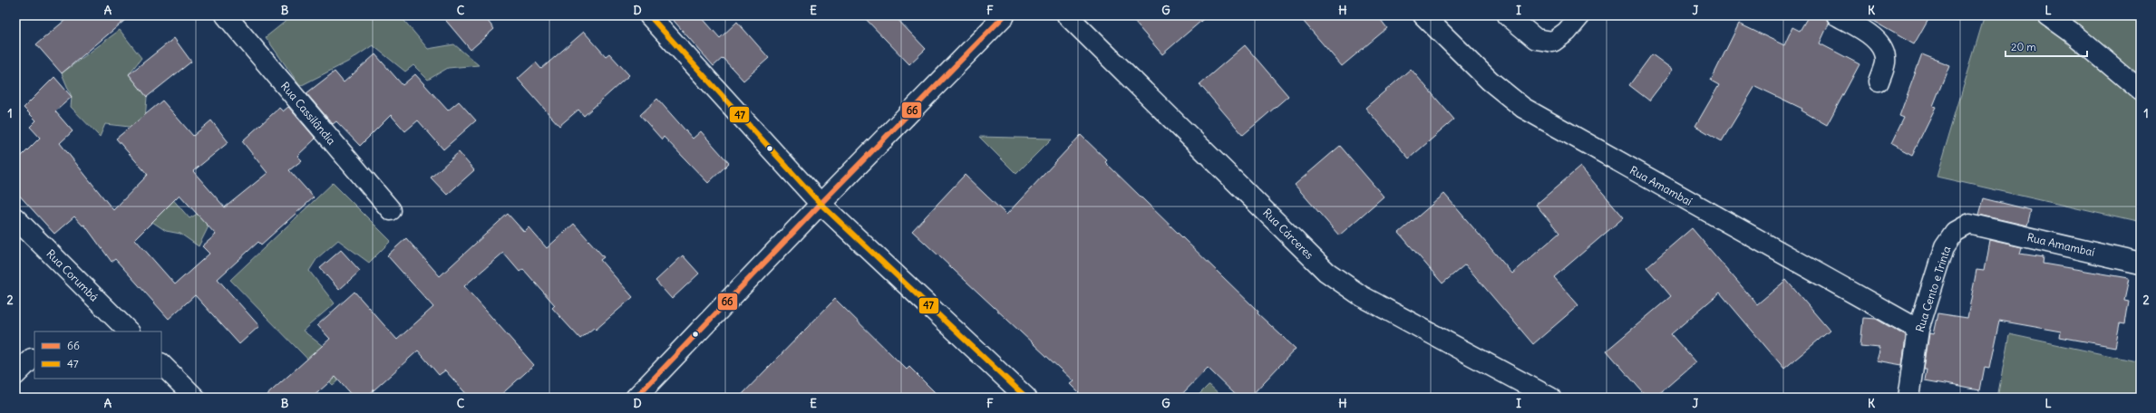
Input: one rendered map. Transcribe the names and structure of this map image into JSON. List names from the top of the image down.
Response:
{
  "streets": {
    "street": [
      "Rua Cassilândia",
      "Rua Amambaí",
      "Rua Cárceres",
      "Rua Corumbá",
      "Rua Cento e Trinta"
    ]
  },
  "crossings": [
    ["Rua Amambaí", "Rua Cento e Trinta"]
  ],
  "lines": ["transit line 66", "transit line 47"],
  "legend": ["66", "47"],
  "scale_bar": "20 m",
  "grid": {
    "columns": [
      "A",
      "B",
      "C",
      "D",
      "E",
      "F",
      "G",
      "H",
      "I",
      "J",
      "K",
      "L"
    ],
    "rows": ["1", "2"]
  }
}
